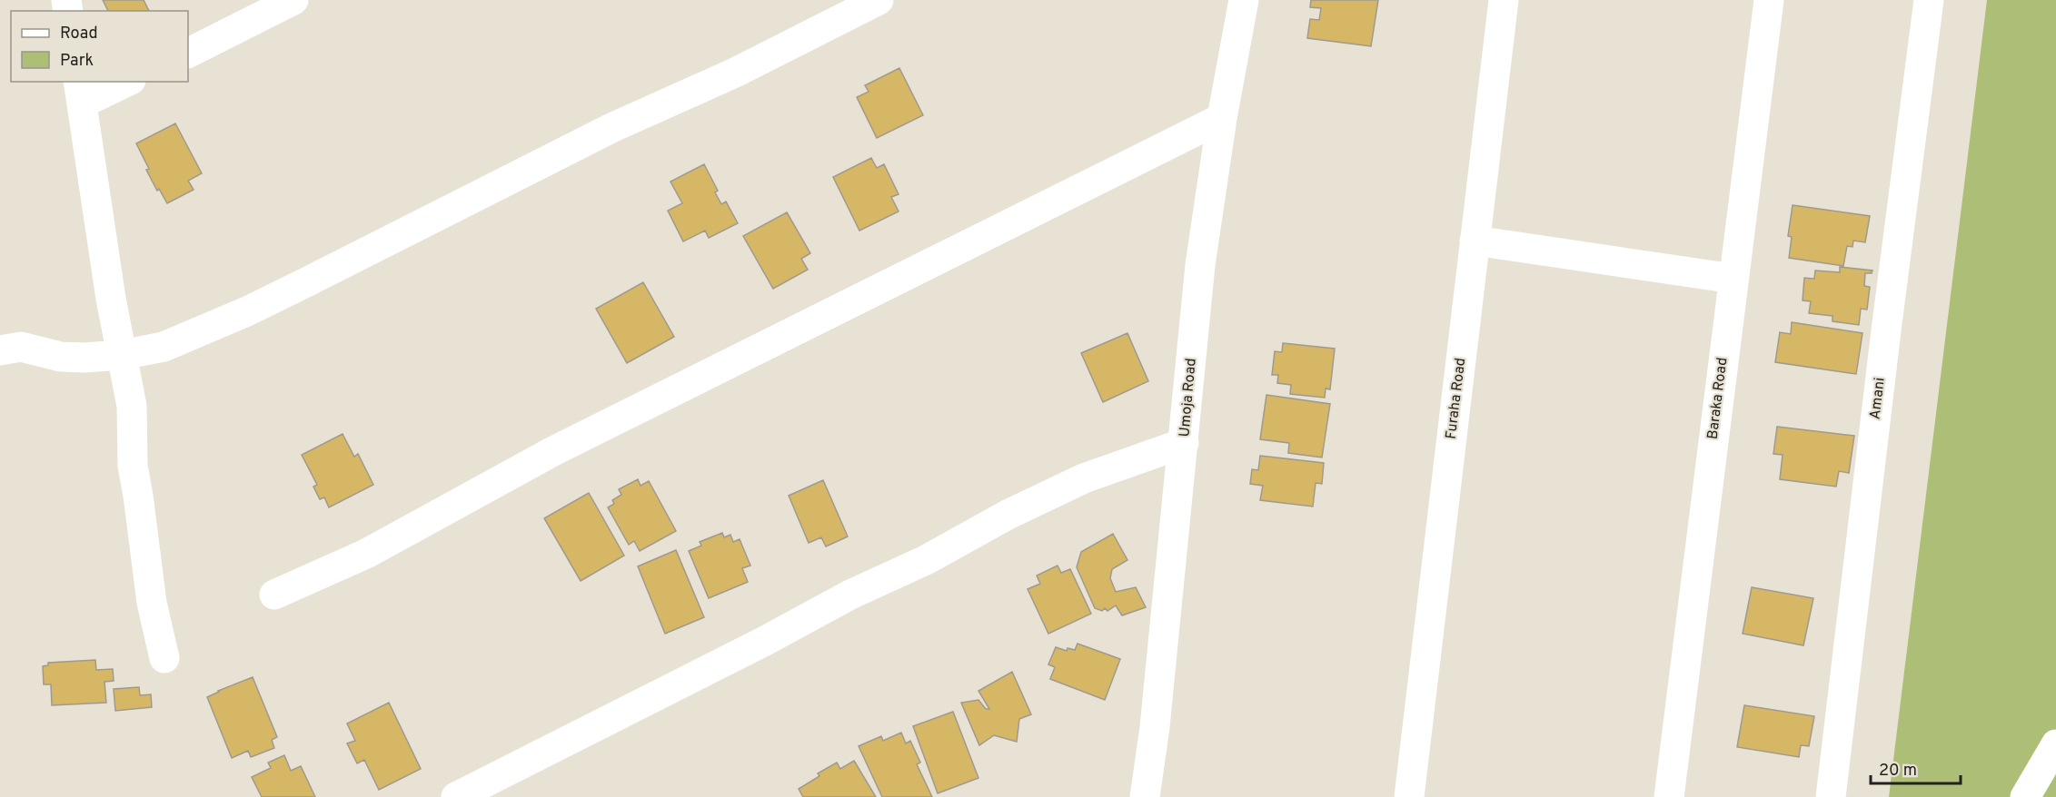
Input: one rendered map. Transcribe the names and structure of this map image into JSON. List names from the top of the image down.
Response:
{
  "streets": {
    "street": [
      "Umoja Road",
      "Furaha Road",
      "Baraka Road",
      "Amani"
    ]
  },
  "legend": ["Road", "Park"],
  "scale_bar": "20 m"
}
